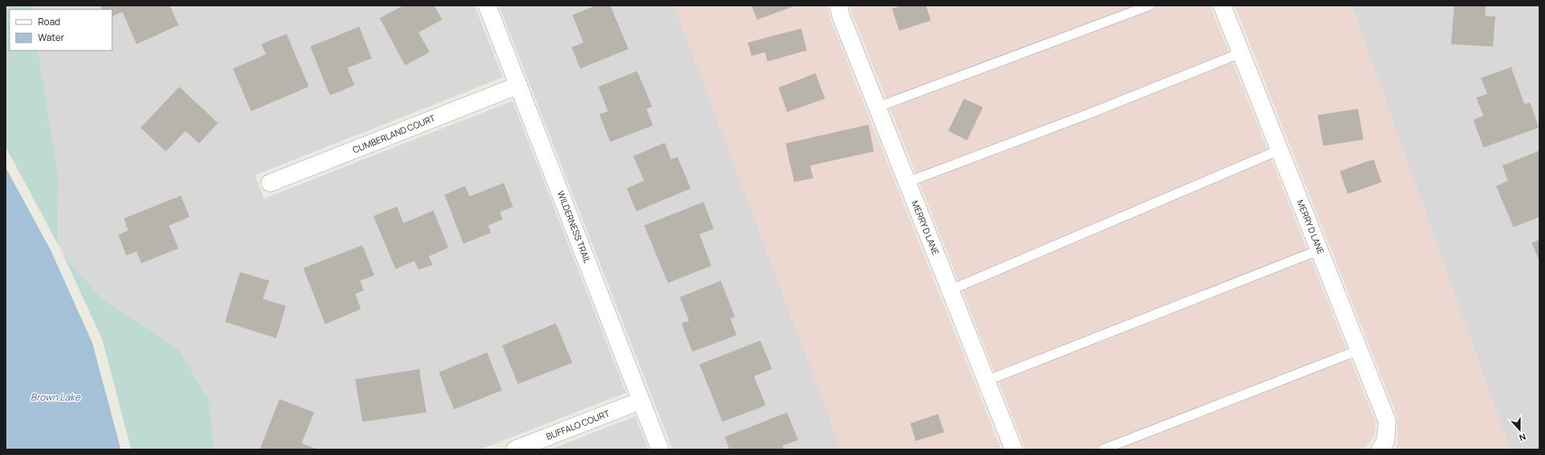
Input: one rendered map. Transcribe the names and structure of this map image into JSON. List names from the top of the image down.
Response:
{
  "streets": {
    "street": [
      "CUMBERLAND COURT",
      "WILDERNESS TRAIL",
      "MERRY D LANE",
      "BUFFALO COURT"
    ]
  },
  "crossings": [
    ["CUMBERLAND COURT", "WILDERNESS TRAIL"],
    ["WILDERNESS TRAIL", "BUFFALO COURT"]
  ],
  "water": ["Brown Lake"],
  "legend": ["Road", "Water"],
  "north": "bottom"
}
